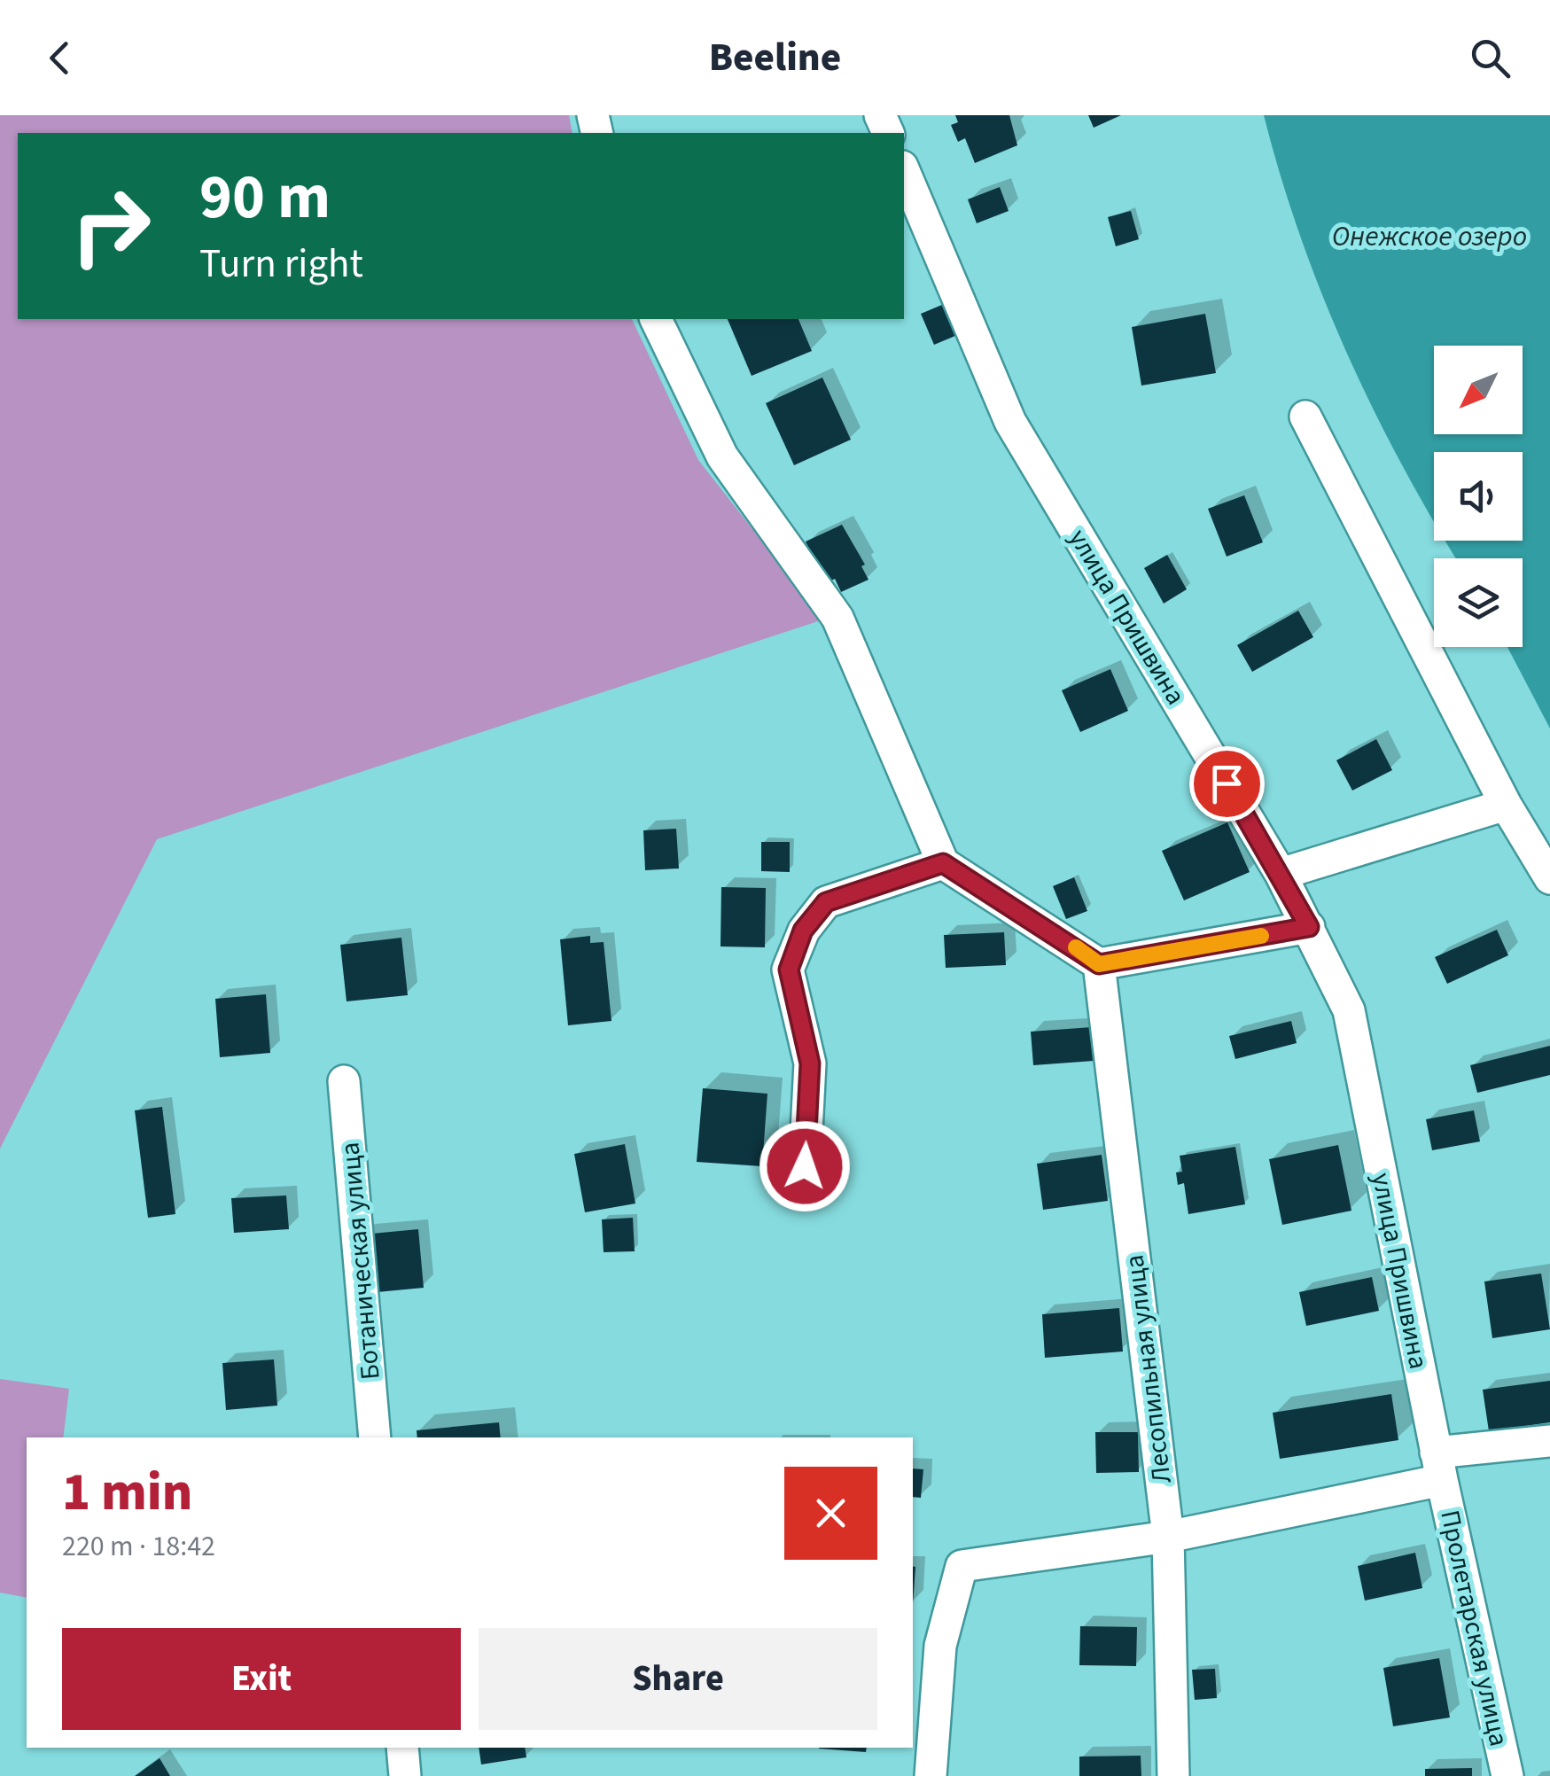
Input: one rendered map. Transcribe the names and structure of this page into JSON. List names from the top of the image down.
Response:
{
  "streets": {
    "street": [
      "улица Пришвина",
      "Ботаническая улица",
      "Лесопильная улица",
      "Пролетарская улица"
    ]
  },
  "crossings": [
    ["улица Пришвина", "Пролетарская улица"]
  ],
  "water": ["Онежское озеро"],
  "north": "bottom left",
  "page": {
    "header": "Beeline",
    "turn": ["90 m", "Turn right"],
    "heading": ["1 min", "220 m · 18:42"],
    "buttons": ["Exit", "Share"]
  }
}
